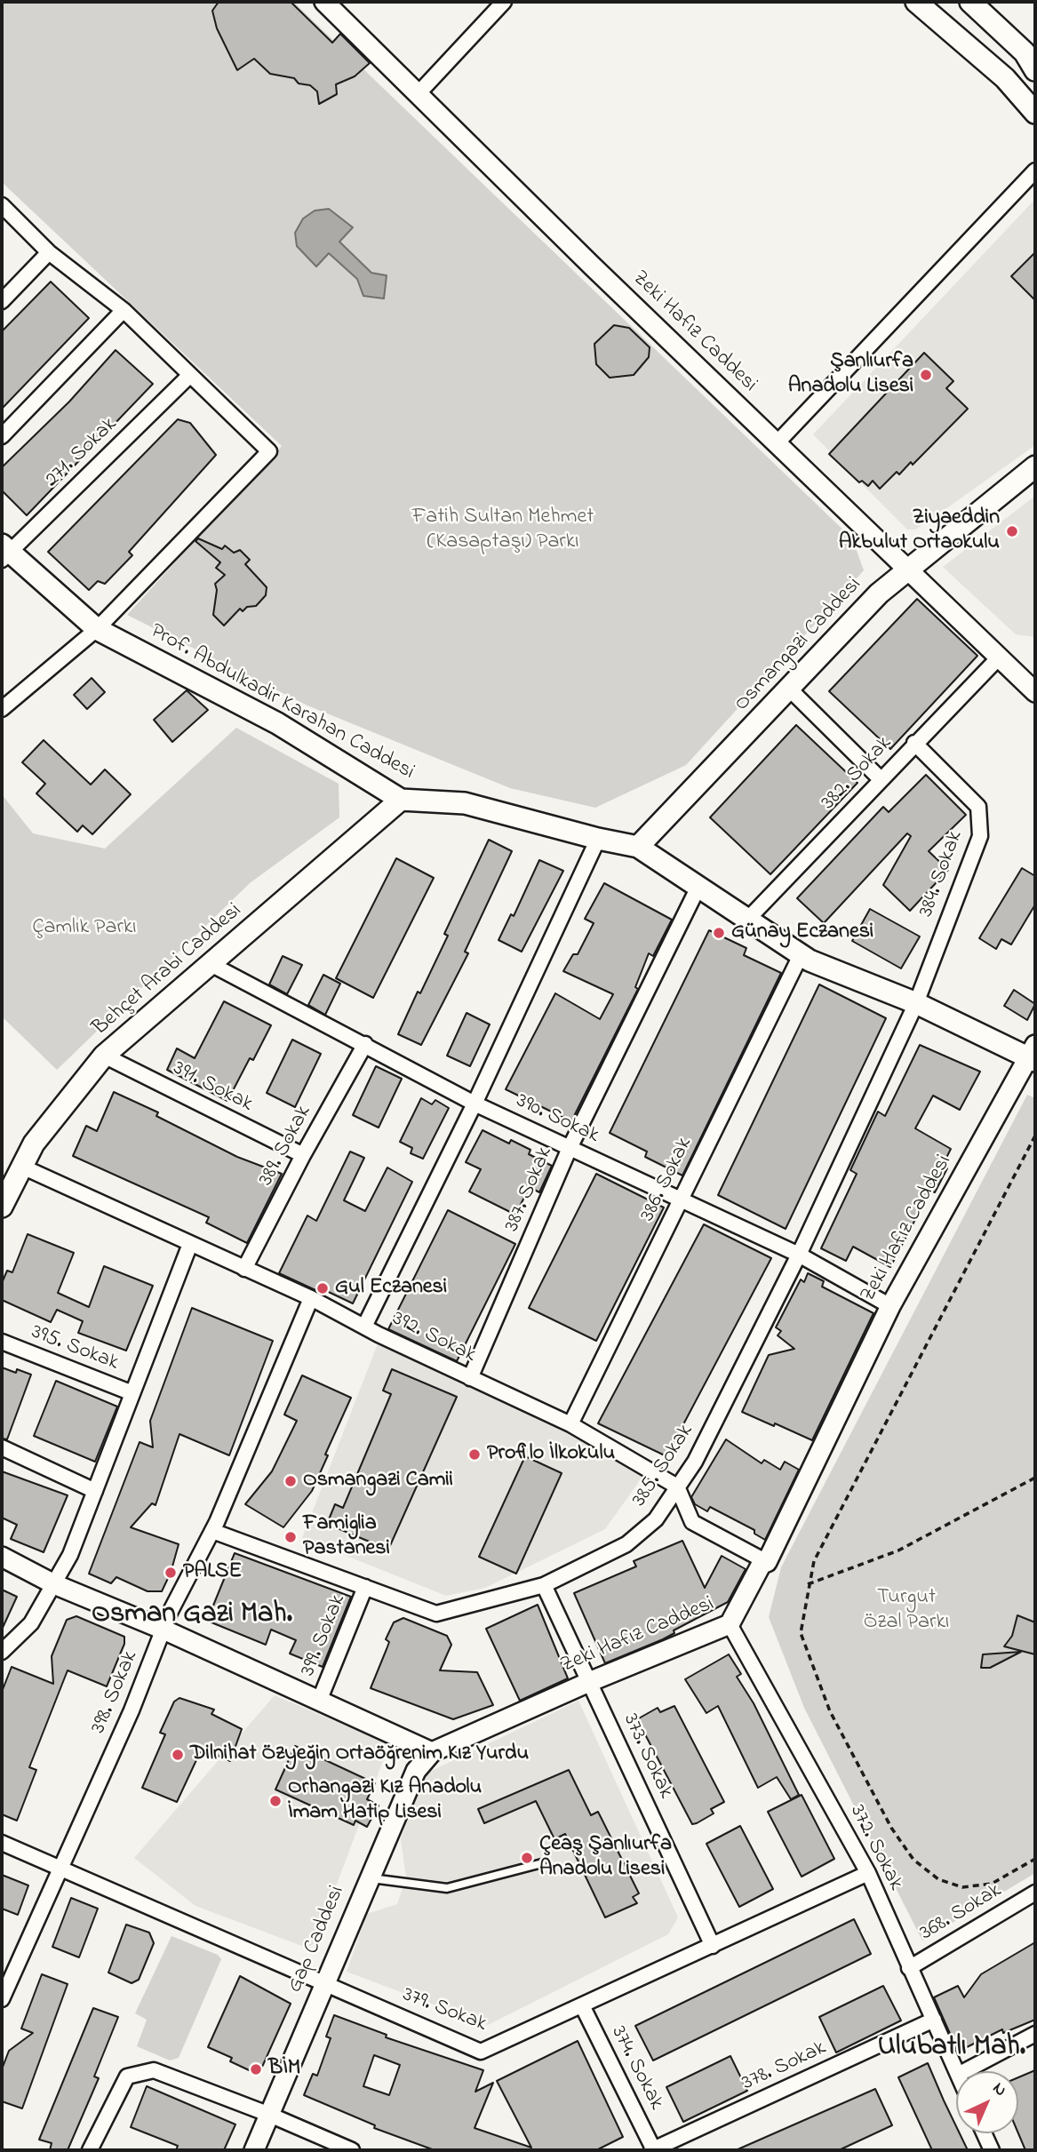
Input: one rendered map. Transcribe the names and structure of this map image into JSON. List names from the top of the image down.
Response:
{
  "streets": {
    "main road": ["Osmangazi Caddesi", "Prof. Abdulkadir Karahan Caddesi", "Behçet Arabi Caddesi"],
    "street": [
      "Zeki Hafız Caddesi",
      "271. Sokak",
      "382. Sokak",
      "384. Sokak",
      "391. Sokak",
      "390. Sokak",
      "389. Sokak",
      "386. Sokak",
      "387. Sokak",
      "392. Sokak",
      "395. Sokak",
      "385. Sokak",
      "399. Sokak",
      "398. Sokak",
      "373. Sokak",
      "372. Sokak",
      "368. Sokak",
      "Gap Caddesi",
      "379. Sokak",
      "378. Sokak",
      "374. Sokak"
    ]
  },
  "crossings": [
    ["Zeki Hafız Caddesi", "Osmangazi Caddesi"],
    ["Zeki Hafız Caddesi", "Prof. Abdulkadir Karahan Caddesi"],
    ["Zeki Hafız Caddesi", "382. Sokak"],
    ["Zeki Hafız Caddesi", "390. Sokak"],
    ["Zeki Hafız Caddesi", "373. Sokak"],
    ["Zeki Hafız Caddesi", "372. Sokak"],
    ["Zeki Hafız Caddesi", "Gap Caddesi"],
    ["271. Sokak", "Prof. Abdulkadir Karahan Caddesi"],
    ["Osmangazi Caddesi", "Prof. Abdulkadir Karahan Caddesi"],
    ["Prof. Abdulkadir Karahan Caddesi", "382. Sokak"],
    ["Prof. Abdulkadir Karahan Caddesi", "384. Sokak"],
    ["Prof. Abdulkadir Karahan Caddesi", "Behçet Arabi Caddesi"],
    ["Prof. Abdulkadir Karahan Caddesi", "386. Sokak"],
    ["Prof. Abdulkadir Karahan Caddesi", "387. Sokak"],
    ["Prof. Abdulkadir Karahan Caddesi", "385. Sokak"],
    ["382. Sokak", "384. Sokak"],
    ["384. Sokak", "385. Sokak"],
    ["Behçet Arabi Caddesi", "391. Sokak"],
    ["Behçet Arabi Caddesi", "390. Sokak"],
    ["Behçet Arabi Caddesi", "392. Sokak"],
    ["391. Sokak", "389. Sokak"],
    ["390. Sokak", "389. Sokak"],
    ["390. Sokak", "386. Sokak"],
    ["390. Sokak", "387. Sokak"],
    ["390. Sokak", "385. Sokak"],
    ["389. Sokak", "392. Sokak"],
    ["386. Sokak", "392. Sokak"],
    ["387. Sokak", "392. Sokak"],
    ["392. Sokak", "385. Sokak"],
    ["392. Sokak", "398. Sokak"],
    ["385. Sokak", "399. Sokak"],
    ["385. Sokak", "398. Sokak"],
    ["385. Sokak", "373. Sokak"],
    ["398. Sokak", "379. Sokak"],
    ["373. Sokak", "379. Sokak"],
    ["372. Sokak", "368. Sokak"],
    ["372. Sokak", "379. Sokak"],
    ["372. Sokak", "378. Sokak"],
    ["Gap Caddesi", "379. Sokak"],
    ["379. Sokak", "374. Sokak"],
    ["378. Sokak", "374. Sokak"]
  ],
  "districts": ["Osman Gazi Mah.", "Ulubatlı Mah."],
  "parks": ["Fatih Sultan Mehmet (Kasaptaşı) Parkı", "Çamlık Parkı", "Turgut Özal Parkı"],
  "places": [
    "Şanlıurfa Anadolu Lisesi",
    "Ziyaeddin Akbulut Ortaokulu",
    "Günay Eczanesi",
    "Gul Eczanesi",
    "Profilo İlkokulu",
    "Osmangazi Camii",
    "Famiglia Pastanesi",
    "PALSE",
    "Dilnihat Özyeğin Ortaöğrenim Kız Yurdu",
    "Orhangazi Kız Anadolu İmam Hatip Lisesi",
    "Çeaş Şanlıurfa Anadolu Lisesi",
    "BİM"
  ],
  "north": "top right"
}
